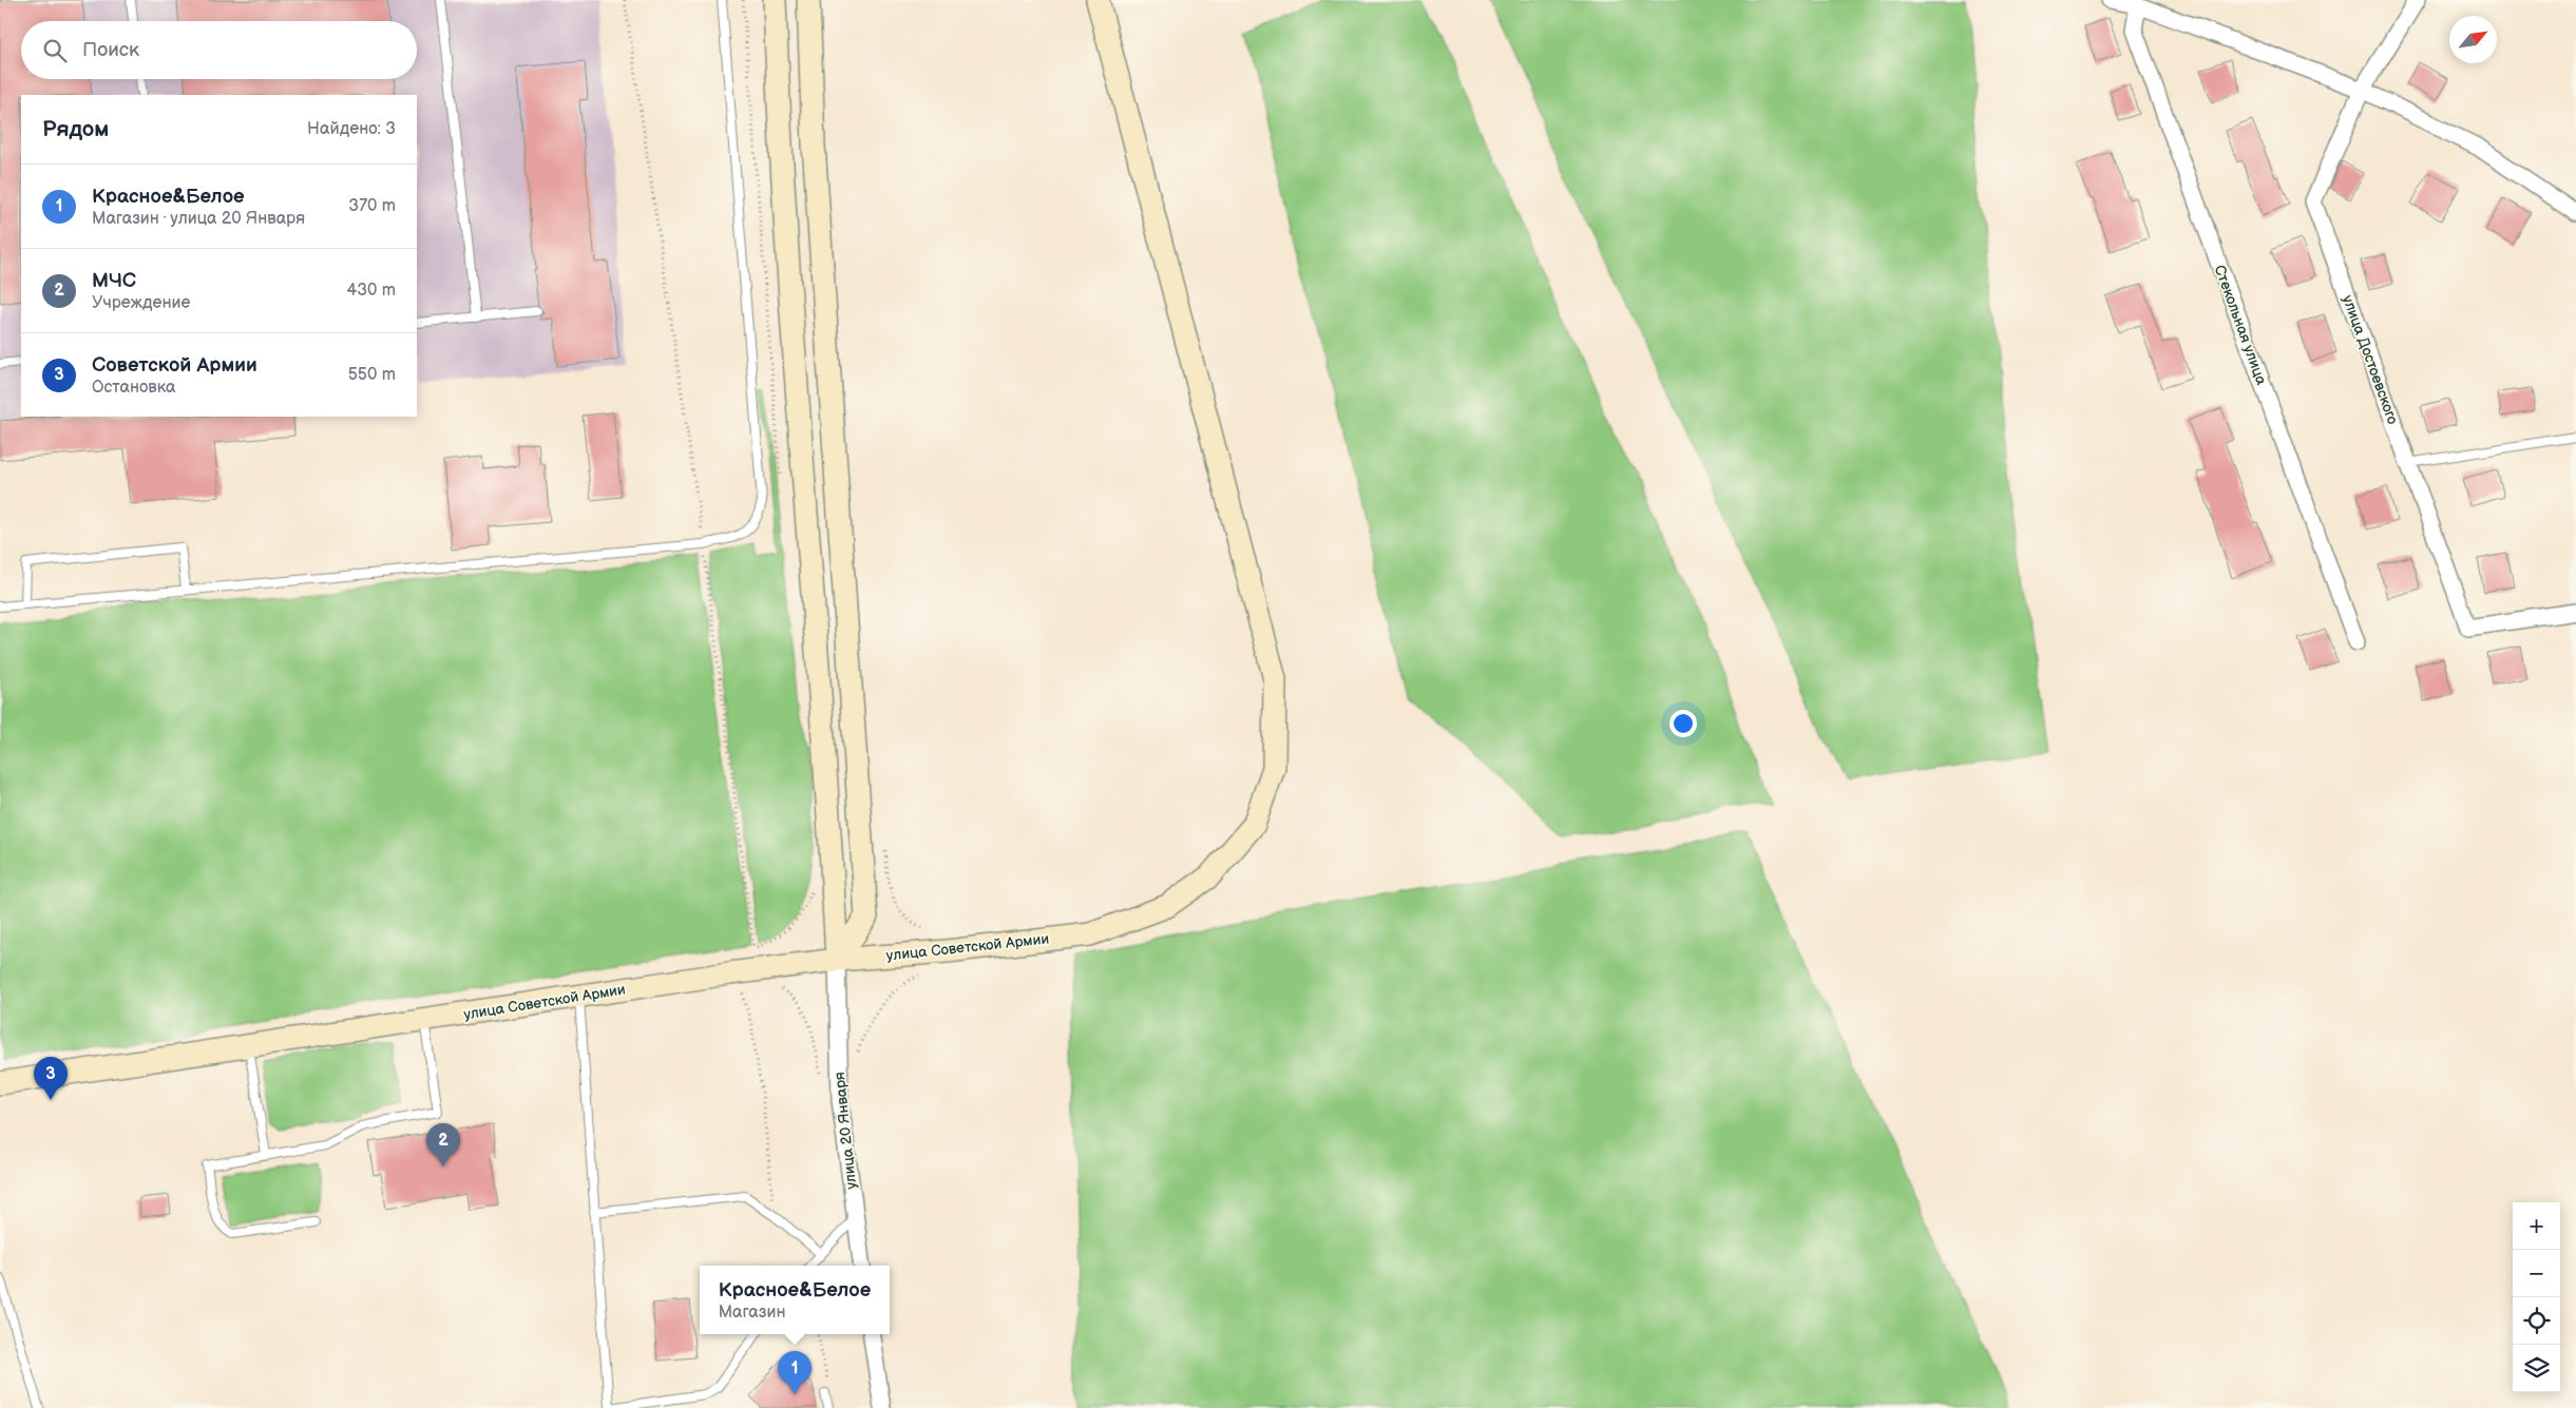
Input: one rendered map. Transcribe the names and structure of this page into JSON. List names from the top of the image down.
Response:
{
  "streets": {
    "main road": ["улица Советской Армии"],
    "street": ["Стекольная улица", "улица Достоевского", "улица 20 Января"]
  },
  "crossings": [
    ["улица Советской Армии", "улица 20 Января"]
  ],
  "north": "top right",
  "page": {
    "search": "Поиск",
    "heading": ["Рядом", "Найдено: 3"],
    "list": [
      {
        "mark": "1",
        "name": "Красное&Белое",
        "note": "Магазин · улица 20 Января",
        "value": "370 m"
      },
      {
        "mark": "2",
        "name": "МЧС",
        "note": "Учреждение",
        "value": "430 m"
      },
      {
        "mark": "3",
        "name": "Советской Армии",
        "note": "Остановка",
        "value": "550 m"
      }
    ],
    "pins": ["3", "2", "1"],
    "map_buttons": ["+", "−"],
    "popup": ["Красное&Белое", "Магазин"]
  }
}
